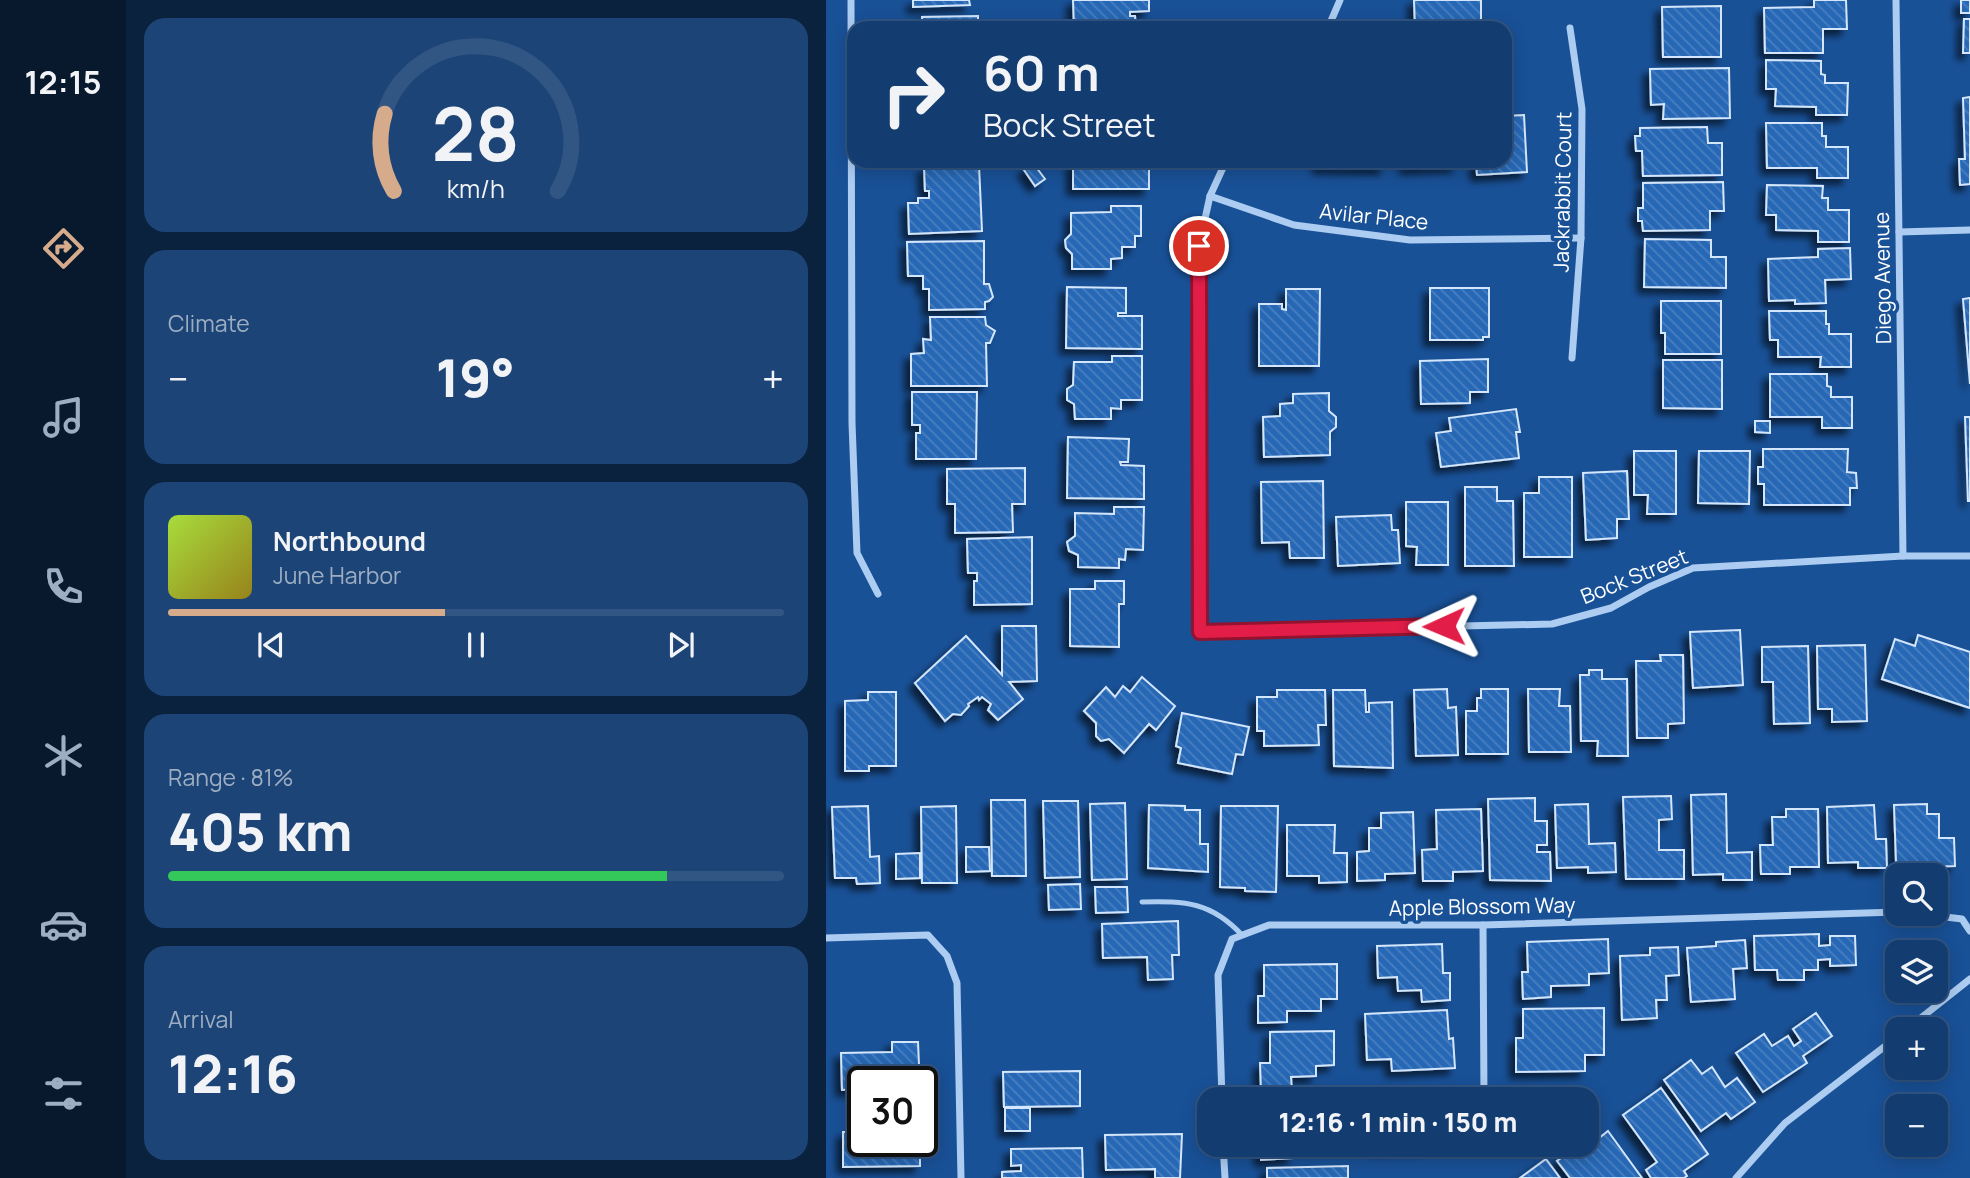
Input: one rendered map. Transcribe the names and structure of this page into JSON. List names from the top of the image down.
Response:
{
  "streets": {
    "street": [
      "Jackrabbit Court",
      "Avilar Place",
      "Diego Avenue",
      "Bock Street",
      "Apple Blossom Way"
    ]
  },
  "crossings": [
    ["Jackrabbit Court", "Avilar Place"],
    ["Avilar Place", "Bock Street"],
    ["Diego Avenue", "Bock Street"]
  ],
  "page": {
    "tabs": "12:15",
    "turn": ["60 m", "Bock Street"],
    "tile": [
      "Climate",
      ["Range · 81%", "405 km"],
      ["Arrival", "12:16"]
    ],
    "heat": ["−", "19°", "+"],
    "song": ["Northbound", "June Harbor"],
    "map_buttons": ["+", "−"],
    "limit": "30",
    "trip": "12:16 · 1 min · 150 m",
    "gauge": ["28", "km/h"]
  }
}
